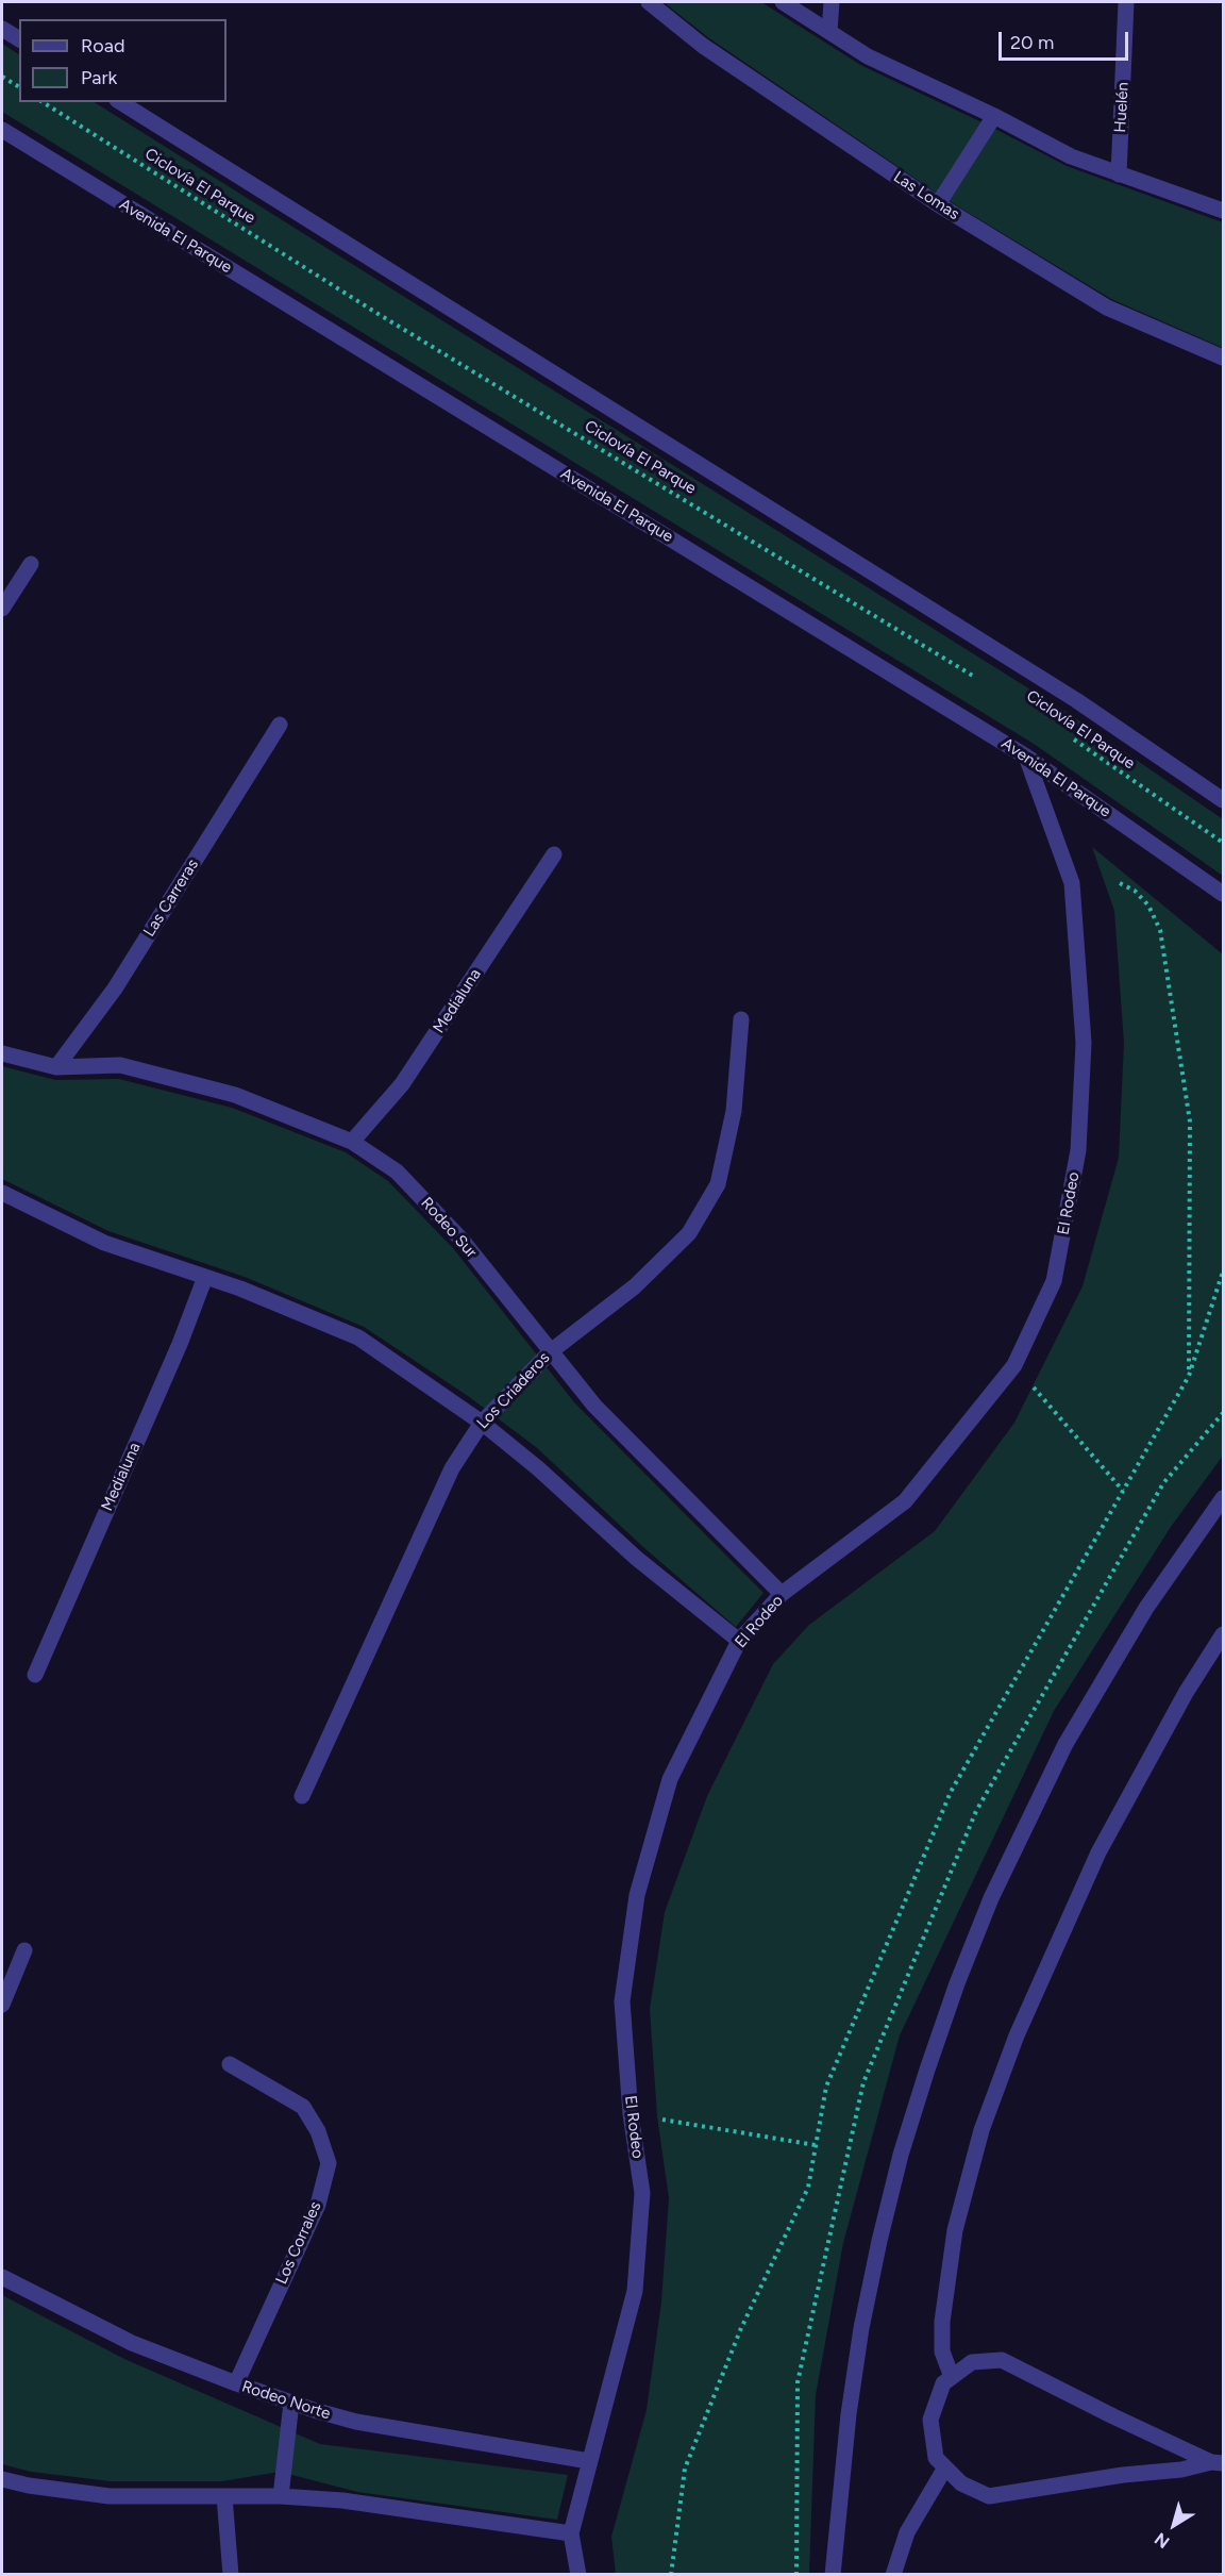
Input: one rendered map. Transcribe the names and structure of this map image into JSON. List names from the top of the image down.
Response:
{
  "streets": {
    "street": [
      "Huelén",
      "Las Lomas",
      "Avenida El Parque",
      "Las Carreras",
      "Medialuna",
      "El Rodeo",
      "Rodeo Sur",
      "Los Criaderos",
      "Los Corrales",
      "Rodeo Norte"
    ],
    "path": ["Ciclovía El Parque"]
  },
  "crossings": [
    ["Avenida El Parque", "El Rodeo"],
    ["Las Carreras", "Rodeo Sur"],
    ["Medialuna", "Rodeo Sur"],
    ["El Rodeo", "Rodeo Sur"],
    ["El Rodeo", "Rodeo Norte"],
    ["Rodeo Sur", "Los Criaderos"],
    ["Los Corrales", "Rodeo Norte"]
  ],
  "legend": ["Road", "Park"],
  "scale_bar": "20 m",
  "north": "bottom left"
}
